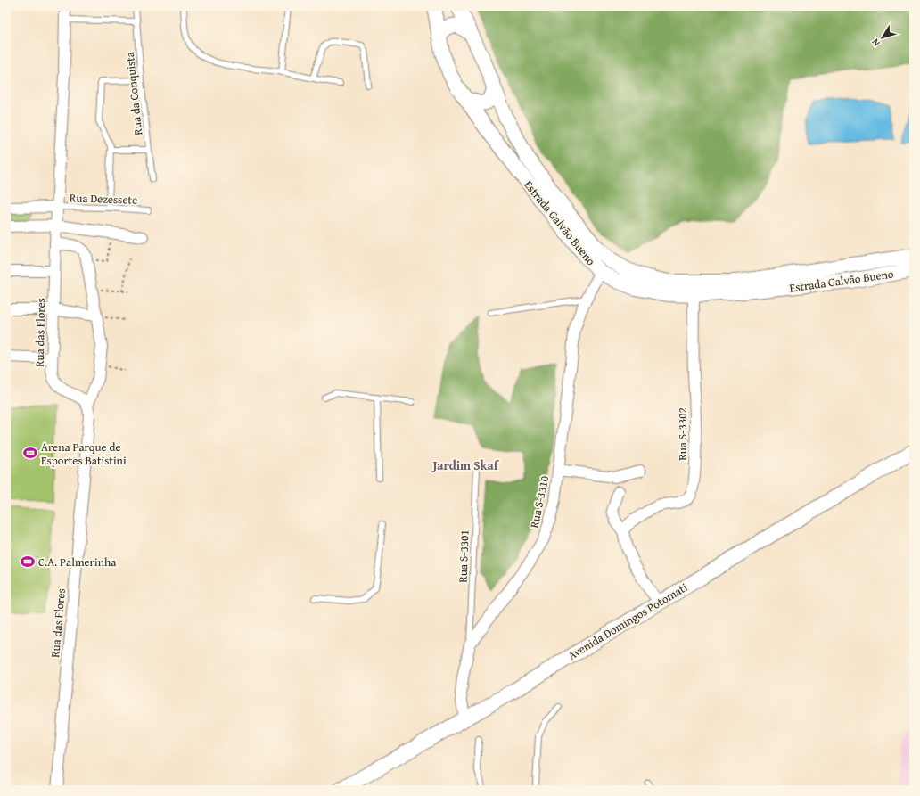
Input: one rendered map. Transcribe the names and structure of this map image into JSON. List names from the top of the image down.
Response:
{
  "streets": {
    "main road": ["Estrada Galvão Bueno", "Avenida Domingos Potomati"],
    "street": ["Rua das Flores", "Rua S-3302", "Rua S-3310"],
    "lane": ["Rua da Conquista", "Rua Dezessete", "Rua S-3301"]
  },
  "crossings": [
    ["Rua Dezessete", "Rua das Flores"],
    ["Estrada Galvão Bueno", "Rua S-3302"],
    ["Estrada Galvão Bueno", "Rua S-3310"],
    ["Rua S-3310", "Rua S-3301"],
    ["Rua S-3310", "Avenida Domingos Potomati"]
  ],
  "districts": ["Jardim Skaf"],
  "places": {
    "sports": ["Arena Parque de Esportes Batistini", "C.A. Palmerinha"]
  },
  "north": "bottom left"
}
